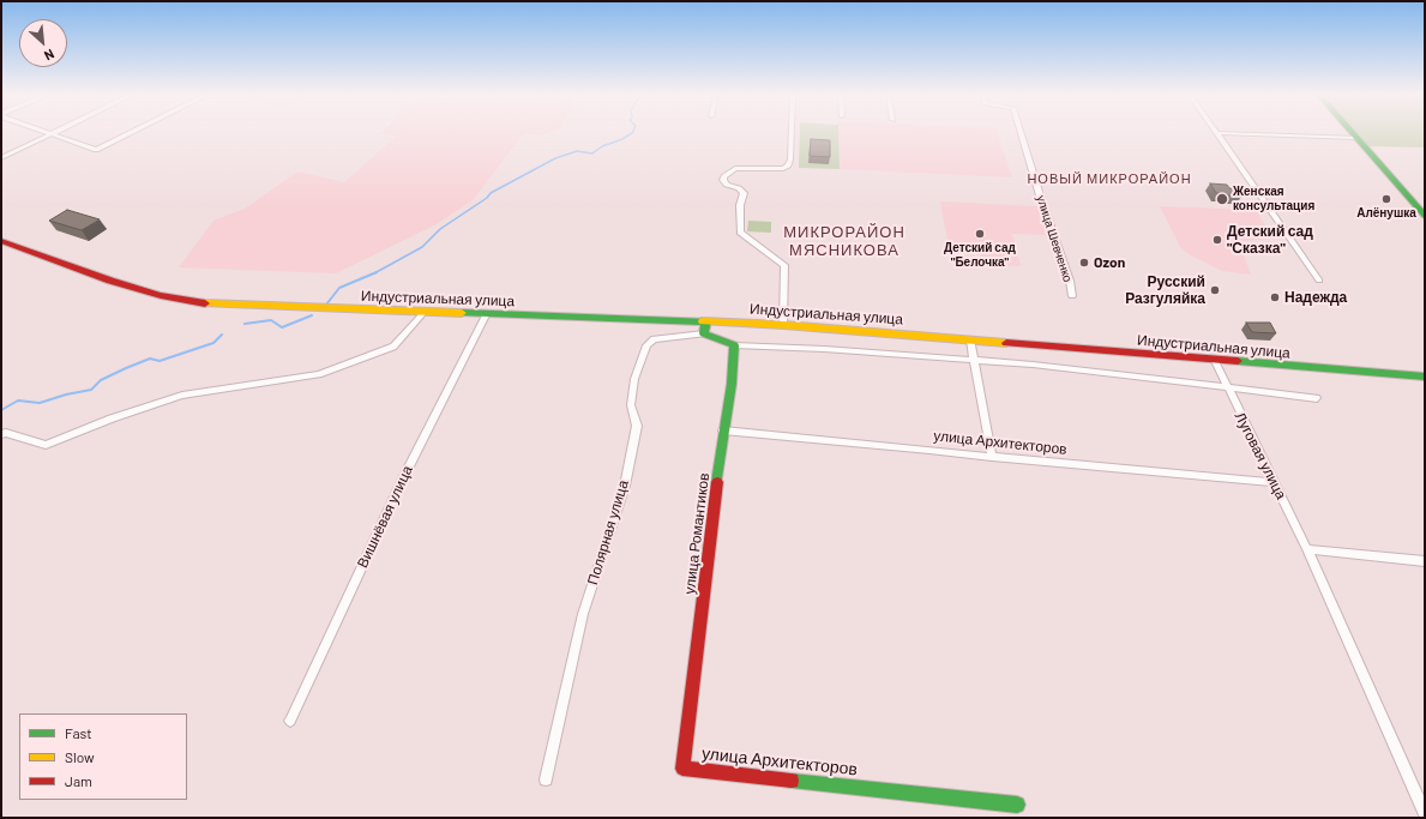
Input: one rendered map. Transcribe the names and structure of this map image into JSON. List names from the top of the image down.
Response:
{
  "streets": {
    "street": [
      "улица Шевченко",
      "Индустриальная улица",
      "улица Архитекторов",
      "Луговая улица",
      "Вишнёвая улица",
      "Полярная улица",
      "улица Романтиков"
    ]
  },
  "crossings": [
    ["Индустриальная улица", "Луговая улица"],
    ["Индустриальная улица", "Вишнёвая улица"],
    ["улица Архитекторов", "Луговая улица"],
    ["улица Архитекторов", "улица Романтиков"]
  ],
  "districts": ["НОВЫЙ МИКРОРАЙОН", "МИКРОРАЙОН МЯСНИКОВА"],
  "places": [
    "Женская консультация",
    "Алёнушка",
    "Детский сад \"Белочка\"",
    "Детский сад \"Сказка\"",
    "Ozon",
    "Русский Разгуляйка",
    "Надежда"
  ],
  "legend": ["Fast", "Slow", "Jam"],
  "north": "bottom right"
}
